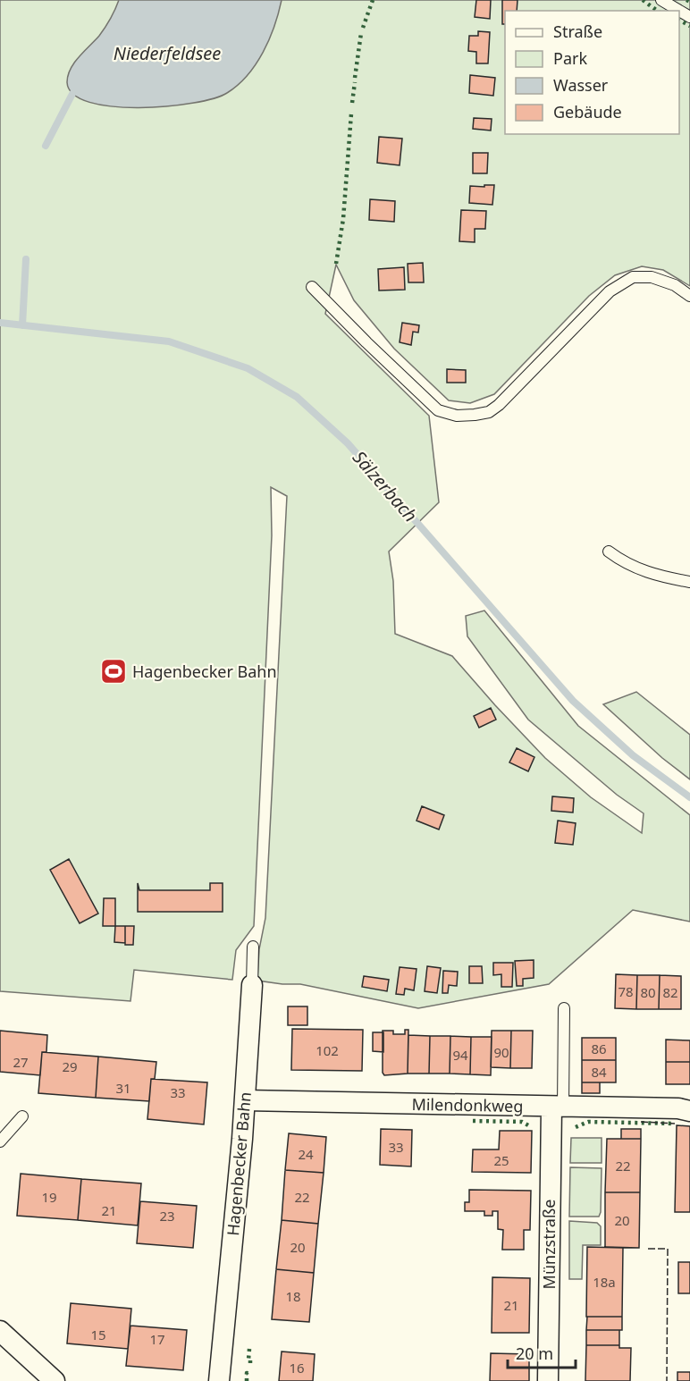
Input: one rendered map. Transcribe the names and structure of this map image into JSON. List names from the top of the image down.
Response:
{
  "streets": {
    "street": ["Milendonkweg", "Hagenbecker Bahn", "Münzstraße"]
  },
  "crossings": [
    ["Milendonkweg", "Hagenbecker Bahn"],
    ["Milendonkweg", "Münzstraße"]
  ],
  "water": ["Niederfeldsee", "Sälzerbach"],
  "places": {
    "sports": ["Hagenbecker Bahn"]
  },
  "house_numbers": [
    "78",
    "80",
    "82",
    "86",
    "102",
    "90",
    "94",
    "27",
    "29",
    "84",
    "31",
    "33",
    "33",
    "24",
    "25",
    "22",
    "19",
    "22",
    "21",
    "23",
    "20",
    "20",
    "18a",
    "18",
    "21",
    "15",
    "17",
    "16"
  ],
  "legend": [
    "Straße",
    "Park",
    "Wasser",
    "Gebäude"
  ],
  "scale_bar": "20 m"
}
